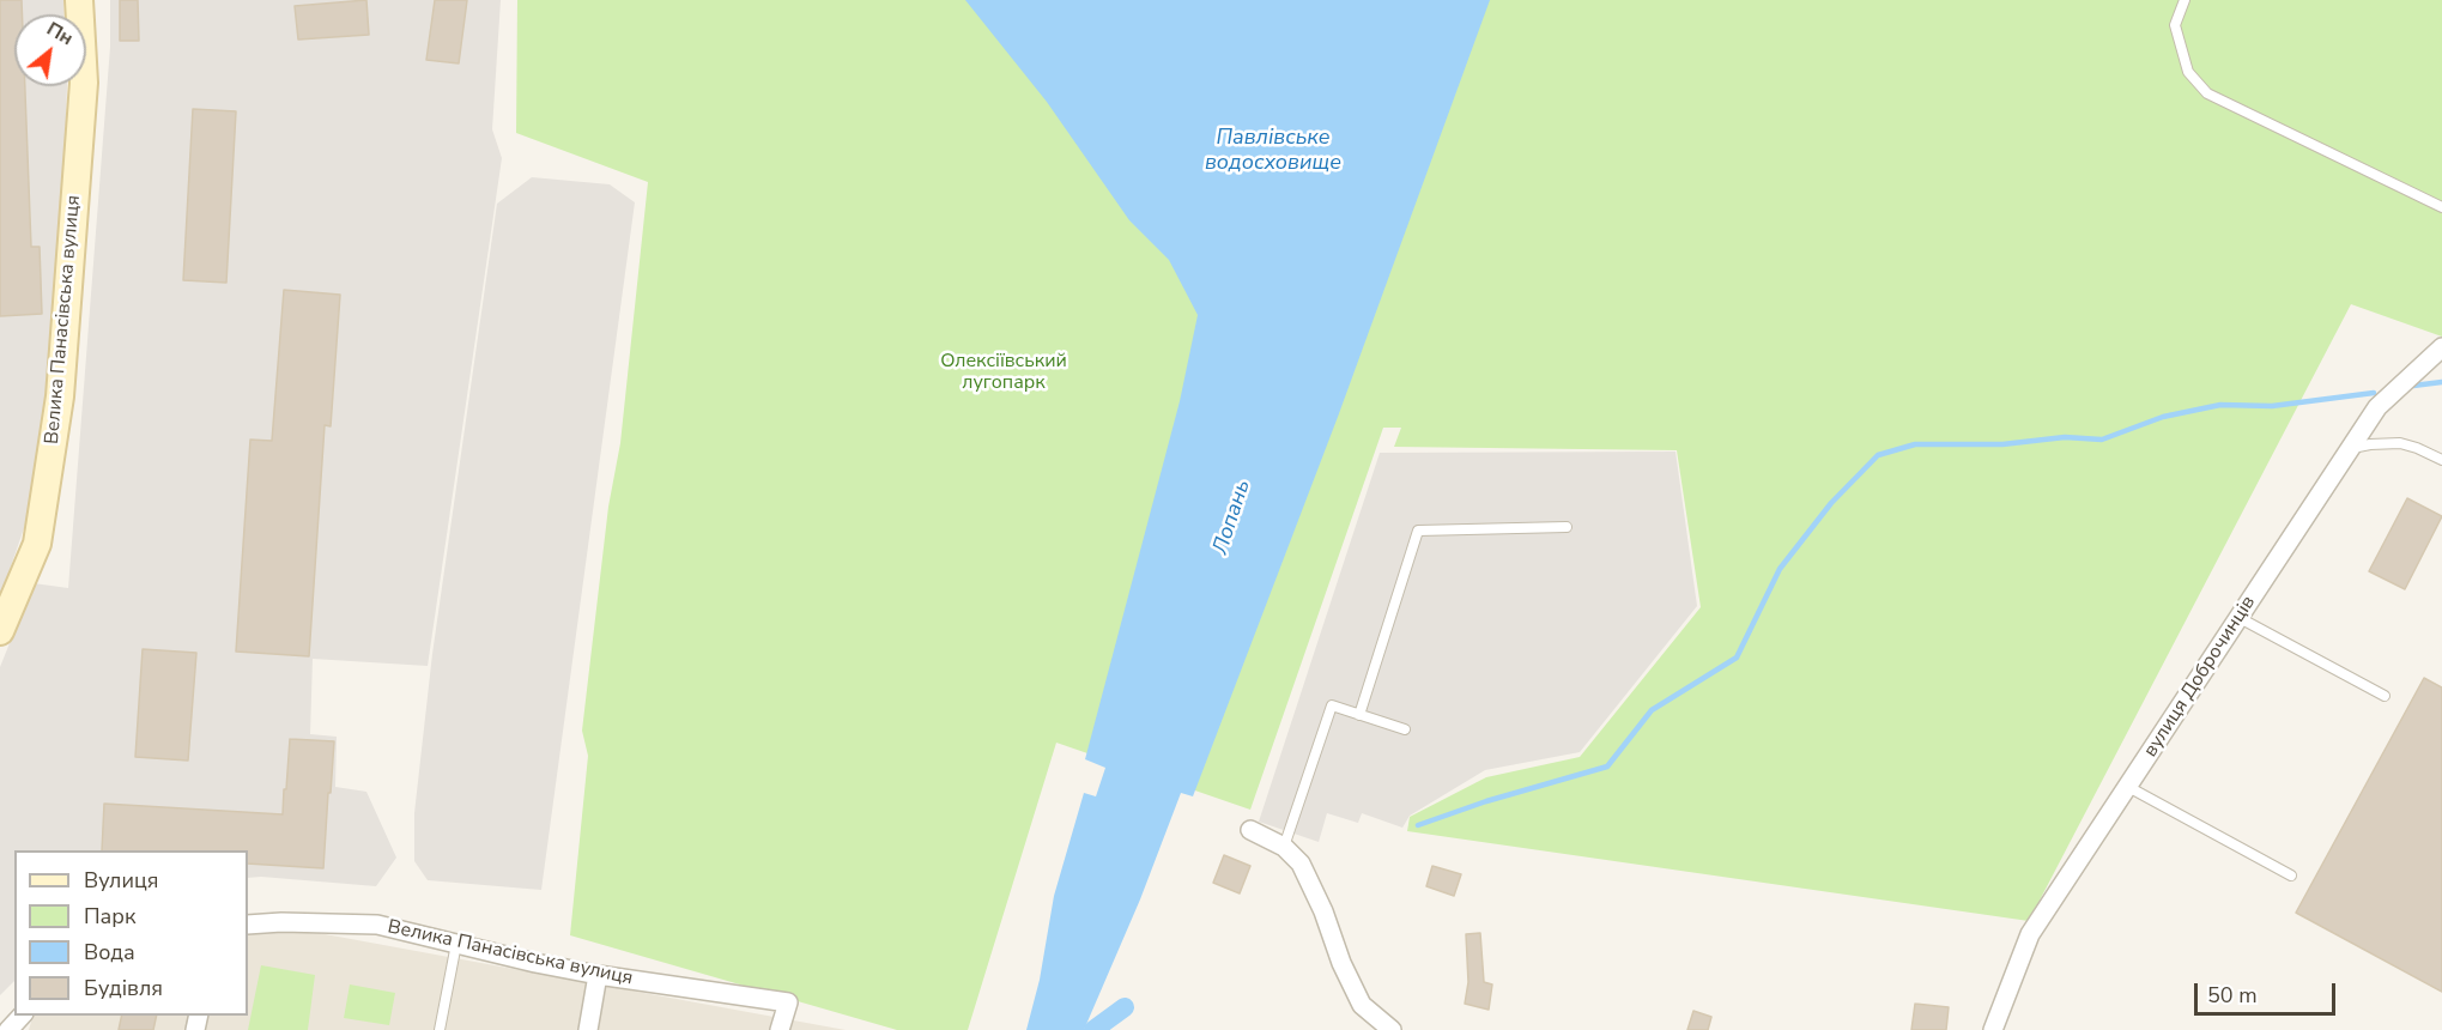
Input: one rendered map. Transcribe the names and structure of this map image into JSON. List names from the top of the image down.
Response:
{
  "streets": {
    "street": ["Велика Панасівська вулиця", "вулиця Доброчинців"]
  },
  "water": ["Павлівське водосховище", "Лопань"],
  "parks": ["Олексіївський лугопарк"],
  "legend": [
    "Вулиця",
    "Парк",
    "Вода",
    "Будівля"
  ],
  "scale_bar": "50 m",
  "north": "top right"
}
